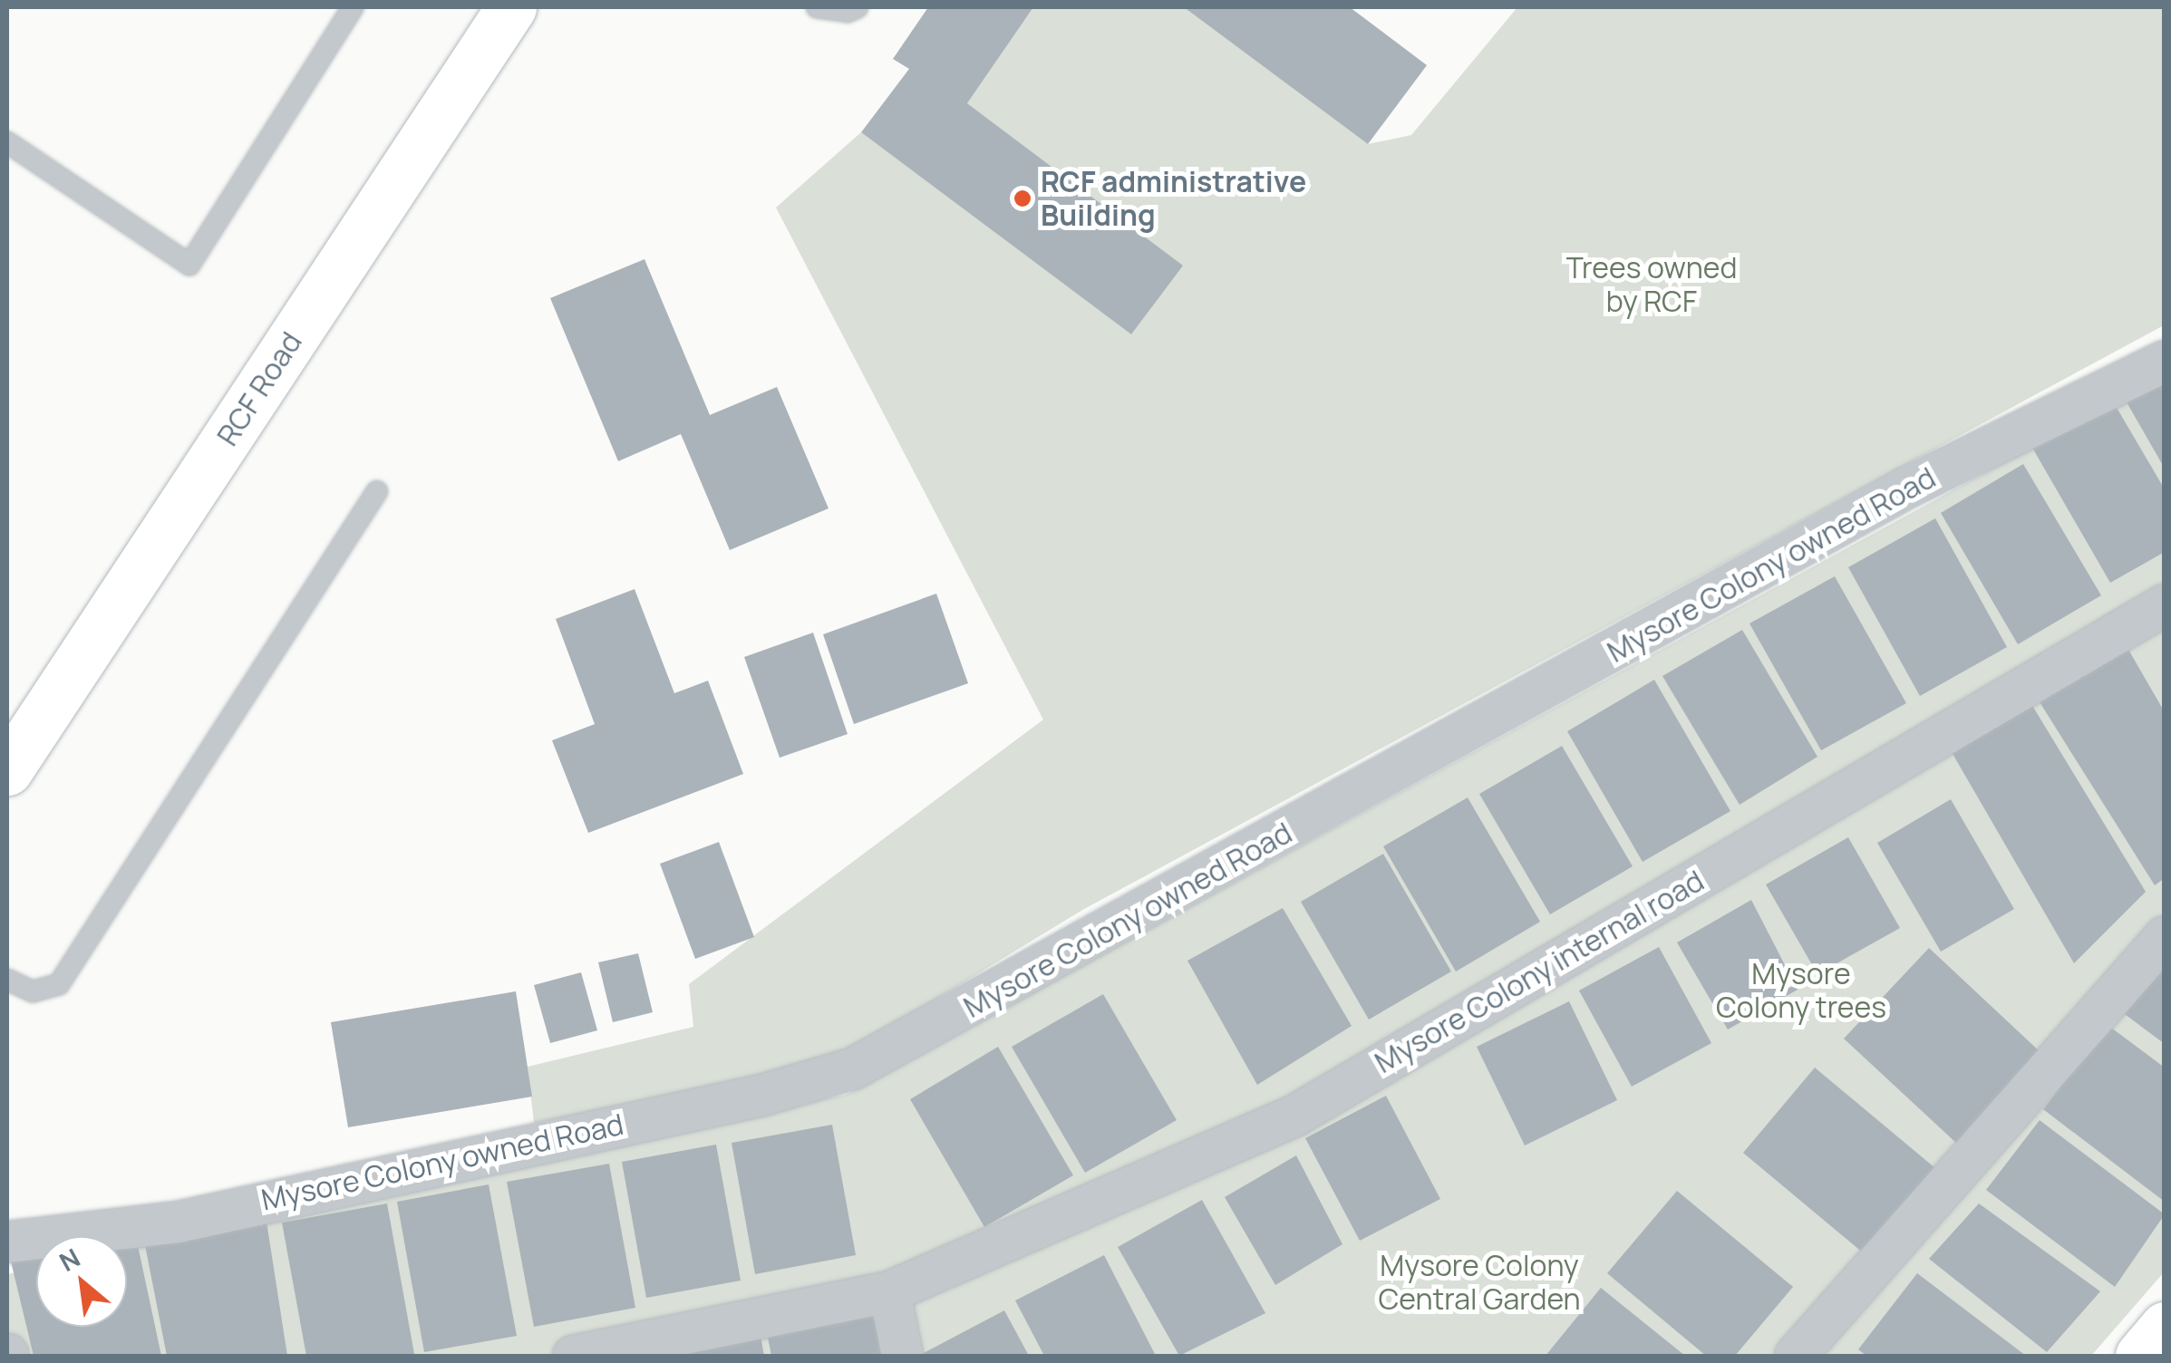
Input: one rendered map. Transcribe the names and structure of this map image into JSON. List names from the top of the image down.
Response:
{
  "streets": {
    "main road": ["RCF Road"],
    "street": ["Mysore Colony owned Road", "Mysore Colony internal road"]
  },
  "parks": ["Trees owned by RCF", "Mysore Colony trees", "Mysore Colony Central Garden"],
  "places": ["RCF administrative Building"],
  "north": "top left"
}
